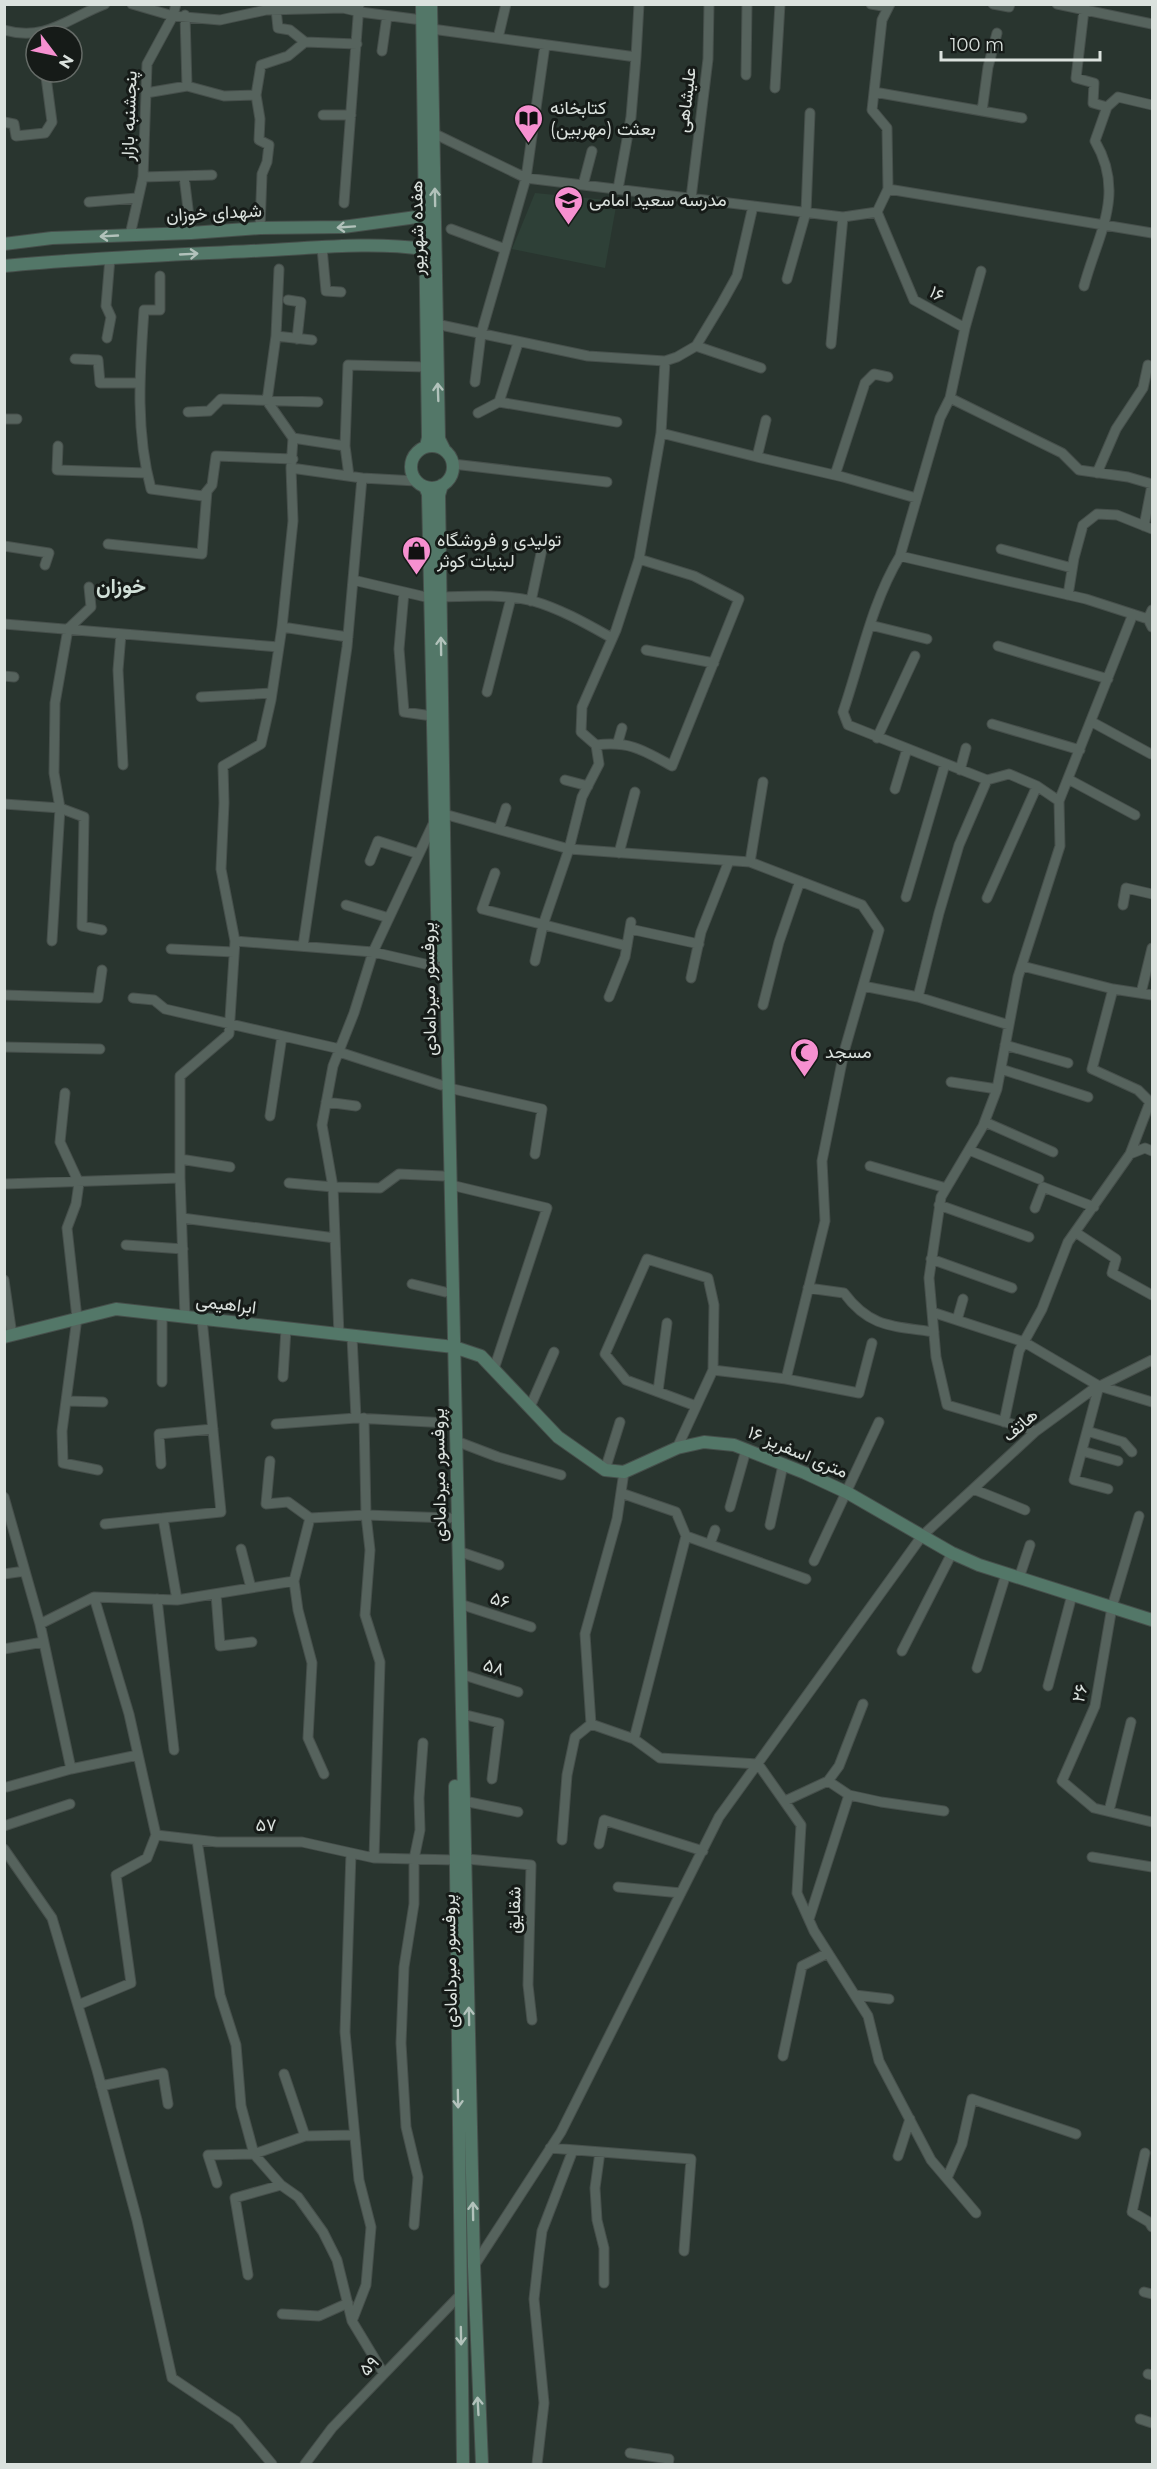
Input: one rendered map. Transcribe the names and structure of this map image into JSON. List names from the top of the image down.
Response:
{
  "streets": {
    "main road": [
      "شهدای خوزان",
      "هفده شهریور",
      "پروفسور میردامادی",
      "ابراهیمی",
      "۱۶ متری اسفریز"
    ],
    "street": [
      "علیشاهی",
      "پنجشنبه بازار",
      "۱۶",
      "هاتف",
      "۵۶",
      "۵۸",
      "۲۶",
      "۵۷",
      "شقایق",
      "۵۹"
    ]
  },
  "crossings": [
    ["پنجشنبه بازار", "شهدای خوزان"],
    ["شهدای خوزان", "هفده شهریور"],
    ["هفده شهریور", "پروفسور میردامادی"],
    ["پروفسور میردامادی", "ابراهیمی"],
    ["پروفسور میردامادی", "هاتف"],
    ["پروفسور میردامادی", "۵۶"],
    ["پروفسور میردامادی", "۵۸"],
    ["پروفسور میردامادی", "۵۷"],
    ["پروفسور میردامادی", "شقایق"],
    ["پروفسور میردامادی", "۵۹"],
    ["هاتف", "۱۶ متری اسفریز"],
    ["۱۶ متری اسفریز", "۲۶"],
    ["۵۷", "شقایق"]
  ],
  "districts": ["خوزان"],
  "places": {
    "library": ["کتابخانه بعثت (مهربین)"],
    "school or university": ["مدرسه سعید امامی"],
    "shop": ["تولیدی و فروشگاه لبنیات کوثر"],
    "mosque": ["مسجد"]
  },
  "scale_bar": "100 m",
  "north": "bottom right"
}
